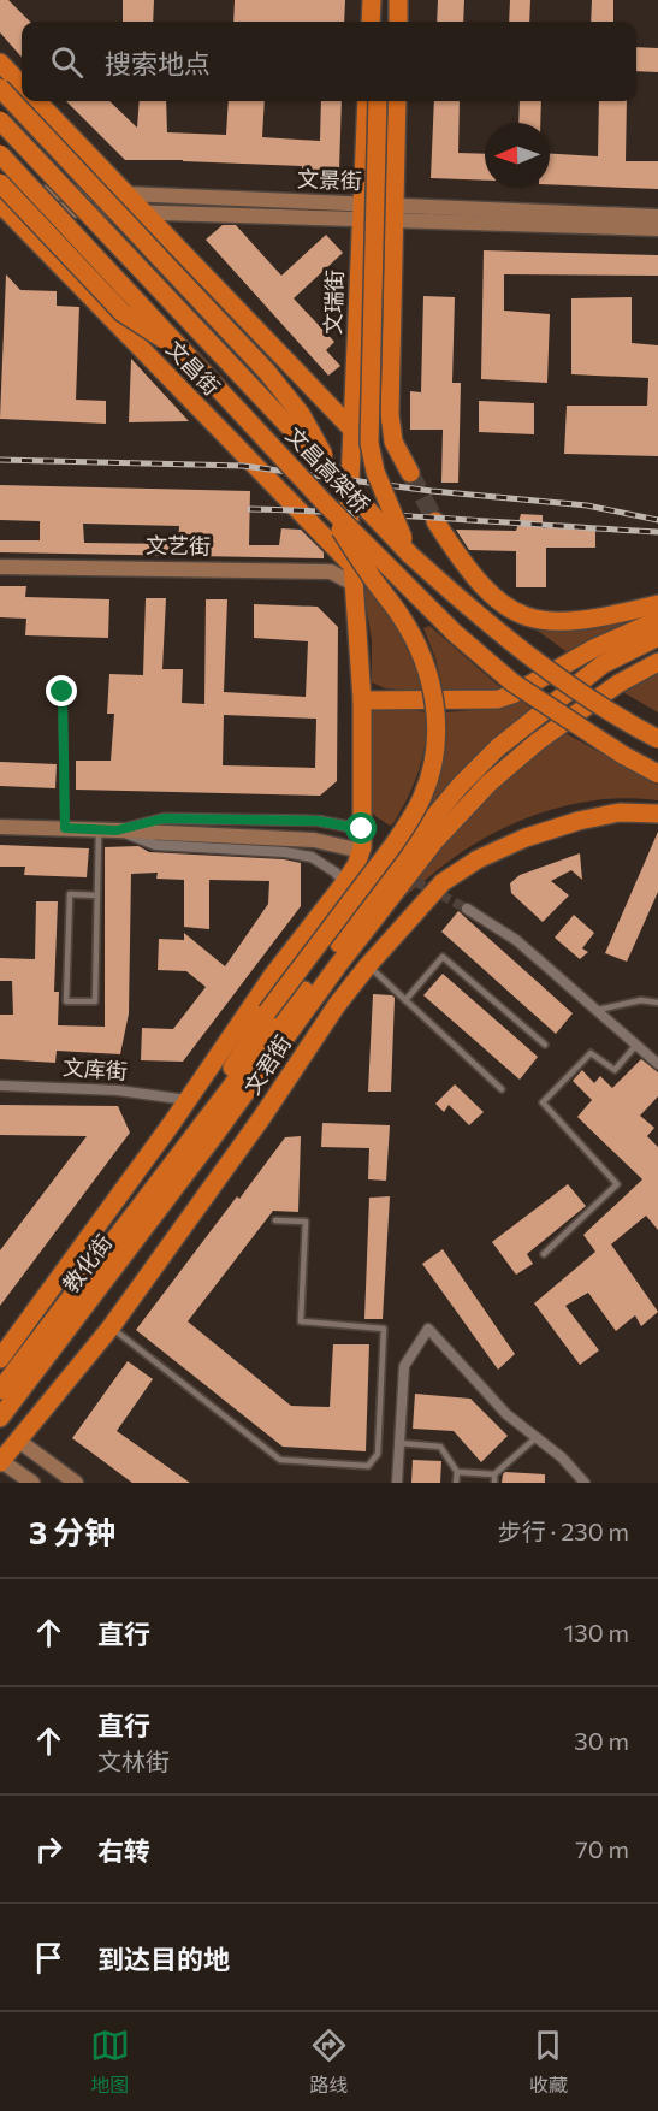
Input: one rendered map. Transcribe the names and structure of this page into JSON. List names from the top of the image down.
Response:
{
  "streets": {
    "highway": [
      "文瑞街",
      "文昌街",
      "文昌高架桥",
      "文君街",
      "教化街"
    ],
    "main road": ["文景街", "文艺街"],
    "street": ["文库街"]
  },
  "crossings": [
    ["文景街", "文瑞街"],
    ["文景街", "文昌街"],
    ["文瑞街", "文昌街"]
  ],
  "north": "left",
  "page": {
    "search": "搜索地点",
    "heading": ["3 分钟", "步行 · 230 m"],
    "list": [
      ["直行", "130 m"],
      ["直行", "文林街", "30 m"],
      ["右转", "70 m"],
      "到达目的地"
    ],
    "nav": ["地图", "路线", "收藏"]
  }
}
